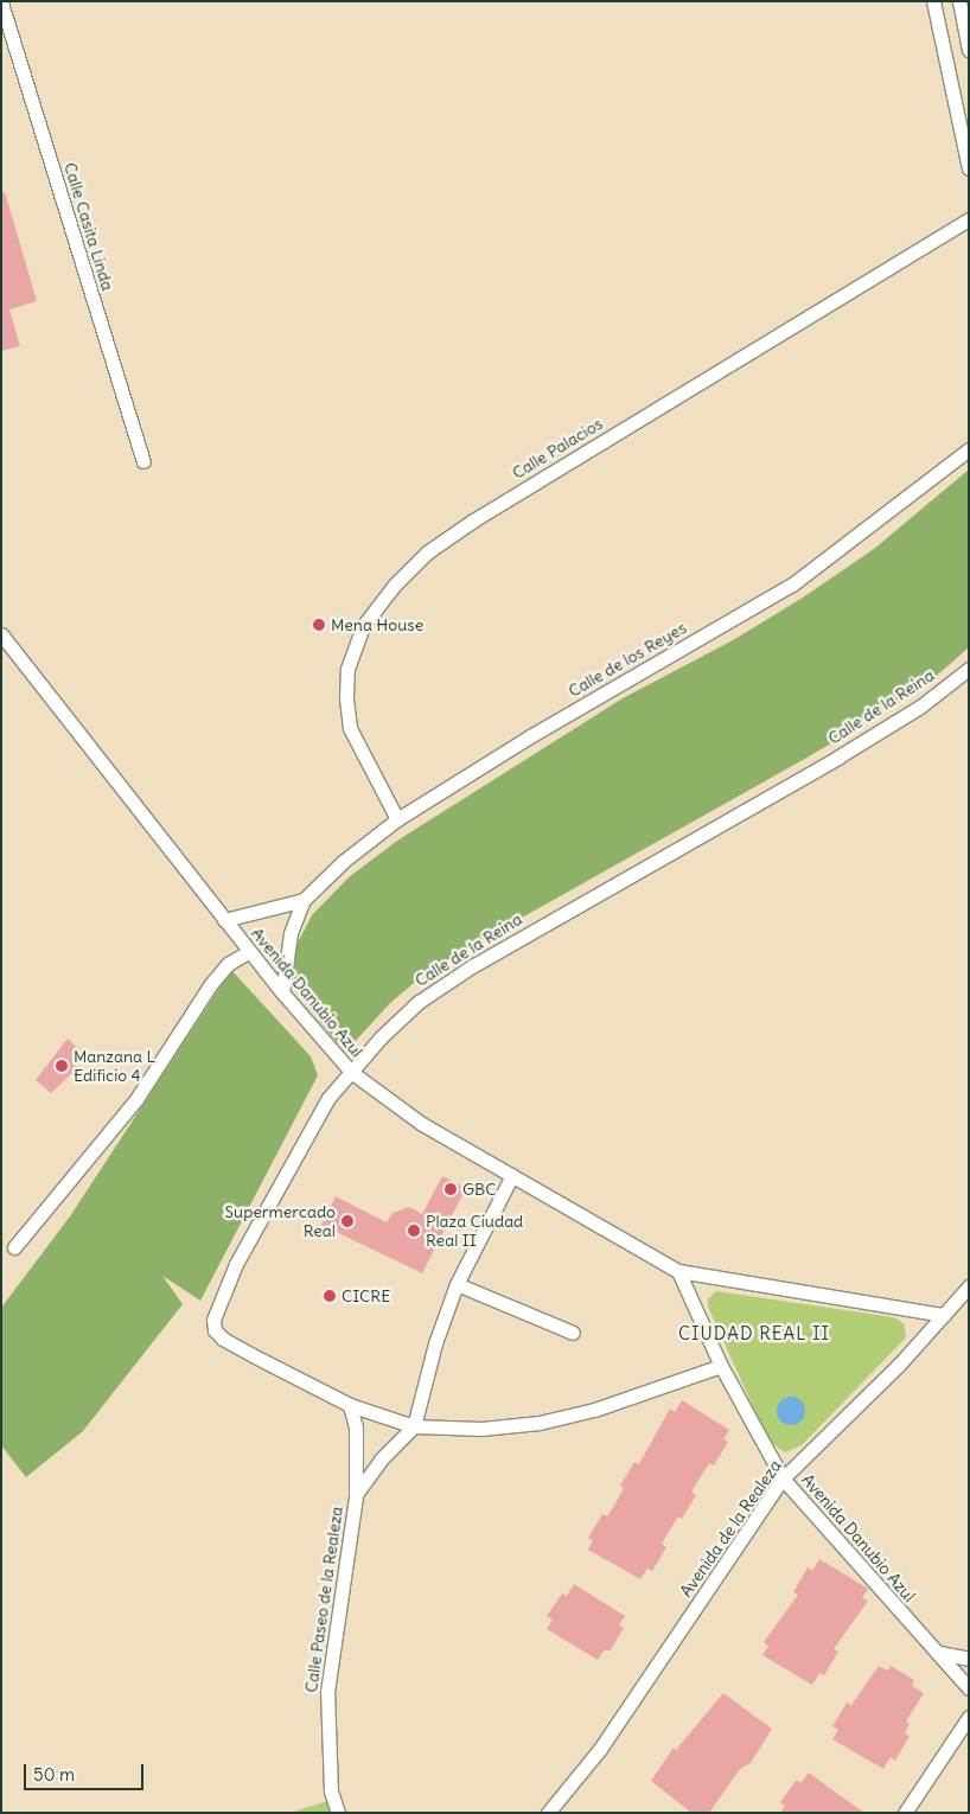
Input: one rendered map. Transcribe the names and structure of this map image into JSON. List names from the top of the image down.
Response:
{
  "streets": {
    "street": [
      "Calle Casita Linda",
      "Calle Palacios",
      "Calle de los Reyes",
      "Calle de la Reina",
      "Avenida Danubio Azul",
      "Avenida de la Realeza",
      "Calle Paseo de la Realeza"
    ]
  },
  "crossings": [
    ["Calle Palacios", "Calle de los Reyes"],
    ["Calle de los Reyes", "Avenida Danubio Azul"],
    ["Calle de la Reina", "Avenida Danubio Azul"],
    ["Calle de la Reina", "Calle Paseo de la Realeza"],
    ["Avenida Danubio Azul", "Avenida de la Realeza"]
  ],
  "districts": ["CIUDAD REAL II"],
  "places": [
    "Mena House",
    "Manzana L Edificio 4",
    "GBC",
    "Supermercado Real",
    "Plaza Ciudad Real II",
    "CICRE"
  ],
  "scale_bar": "50 m"
}
